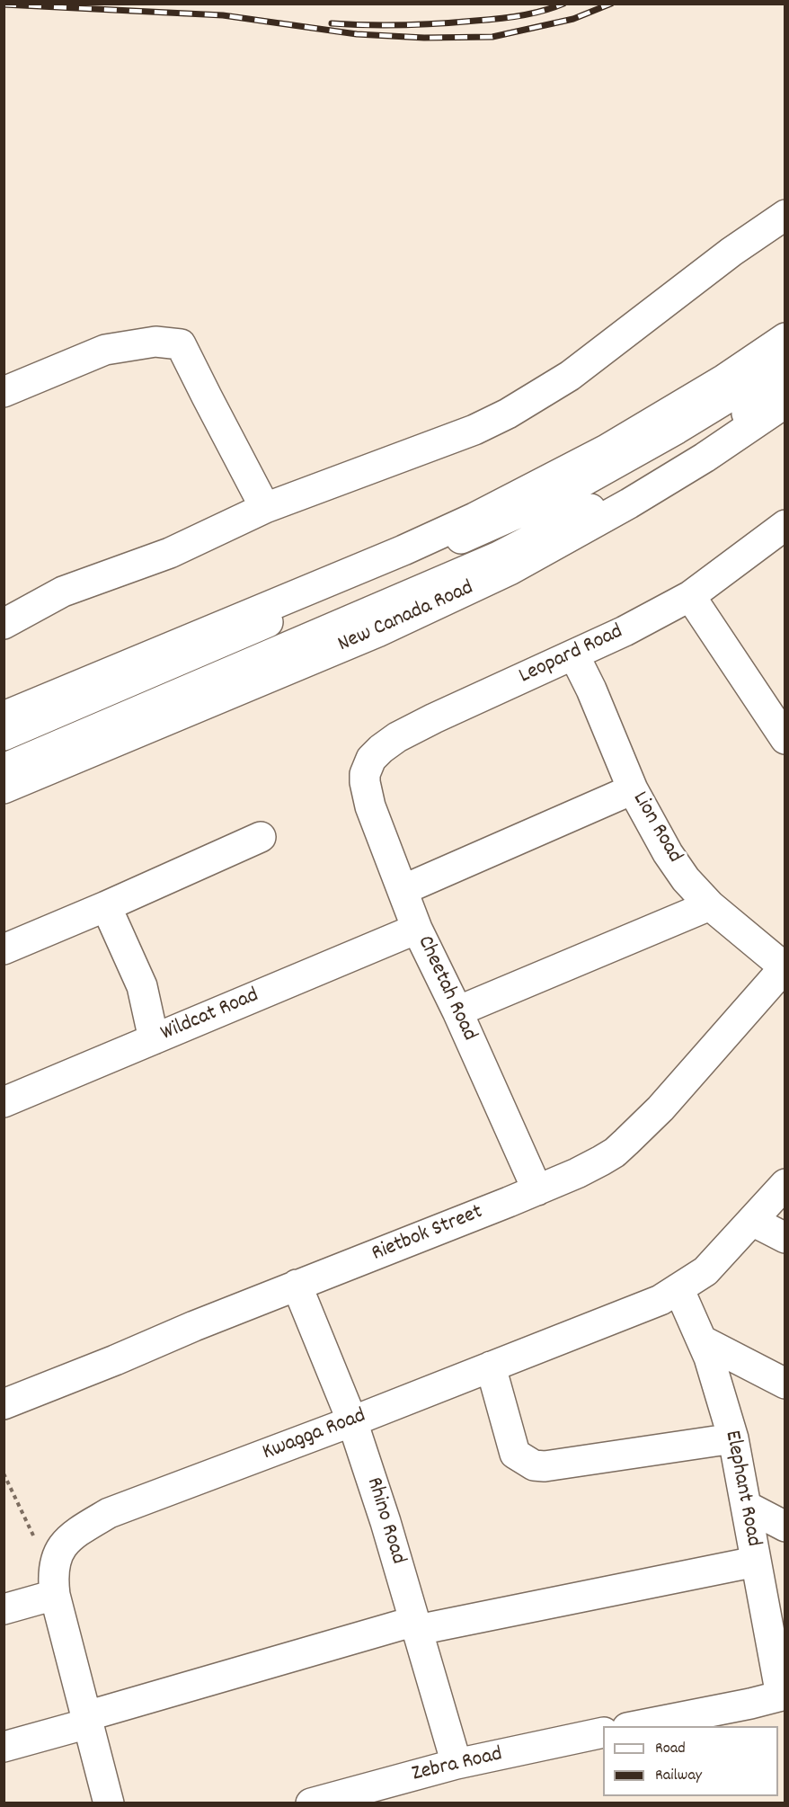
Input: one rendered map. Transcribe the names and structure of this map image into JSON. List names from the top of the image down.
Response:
{
  "streets": {
    "street": [
      "New Canada Road",
      "Leopard Road",
      "Lion Road",
      "Cheetah Road",
      "Wildcat Road",
      "Rietbok Street",
      "Kwagga Road",
      "Elephant Road",
      "Rhino Road",
      "Zebra Road"
    ]
  },
  "crossings": [
    ["Leopard Road", "Lion Road"],
    ["Leopard Road", "Cheetah Road"],
    ["Lion Road", "Rietbok Street"],
    ["Cheetah Road", "Wildcat Road"],
    ["Cheetah Road", "Rietbok Street"],
    ["Rietbok Street", "Rhino Road"],
    ["Kwagga Road", "Elephant Road"],
    ["Kwagga Road", "Rhino Road"],
    ["Rhino Road", "Zebra Road"]
  ],
  "legend": ["Road", "Railway"]
}
